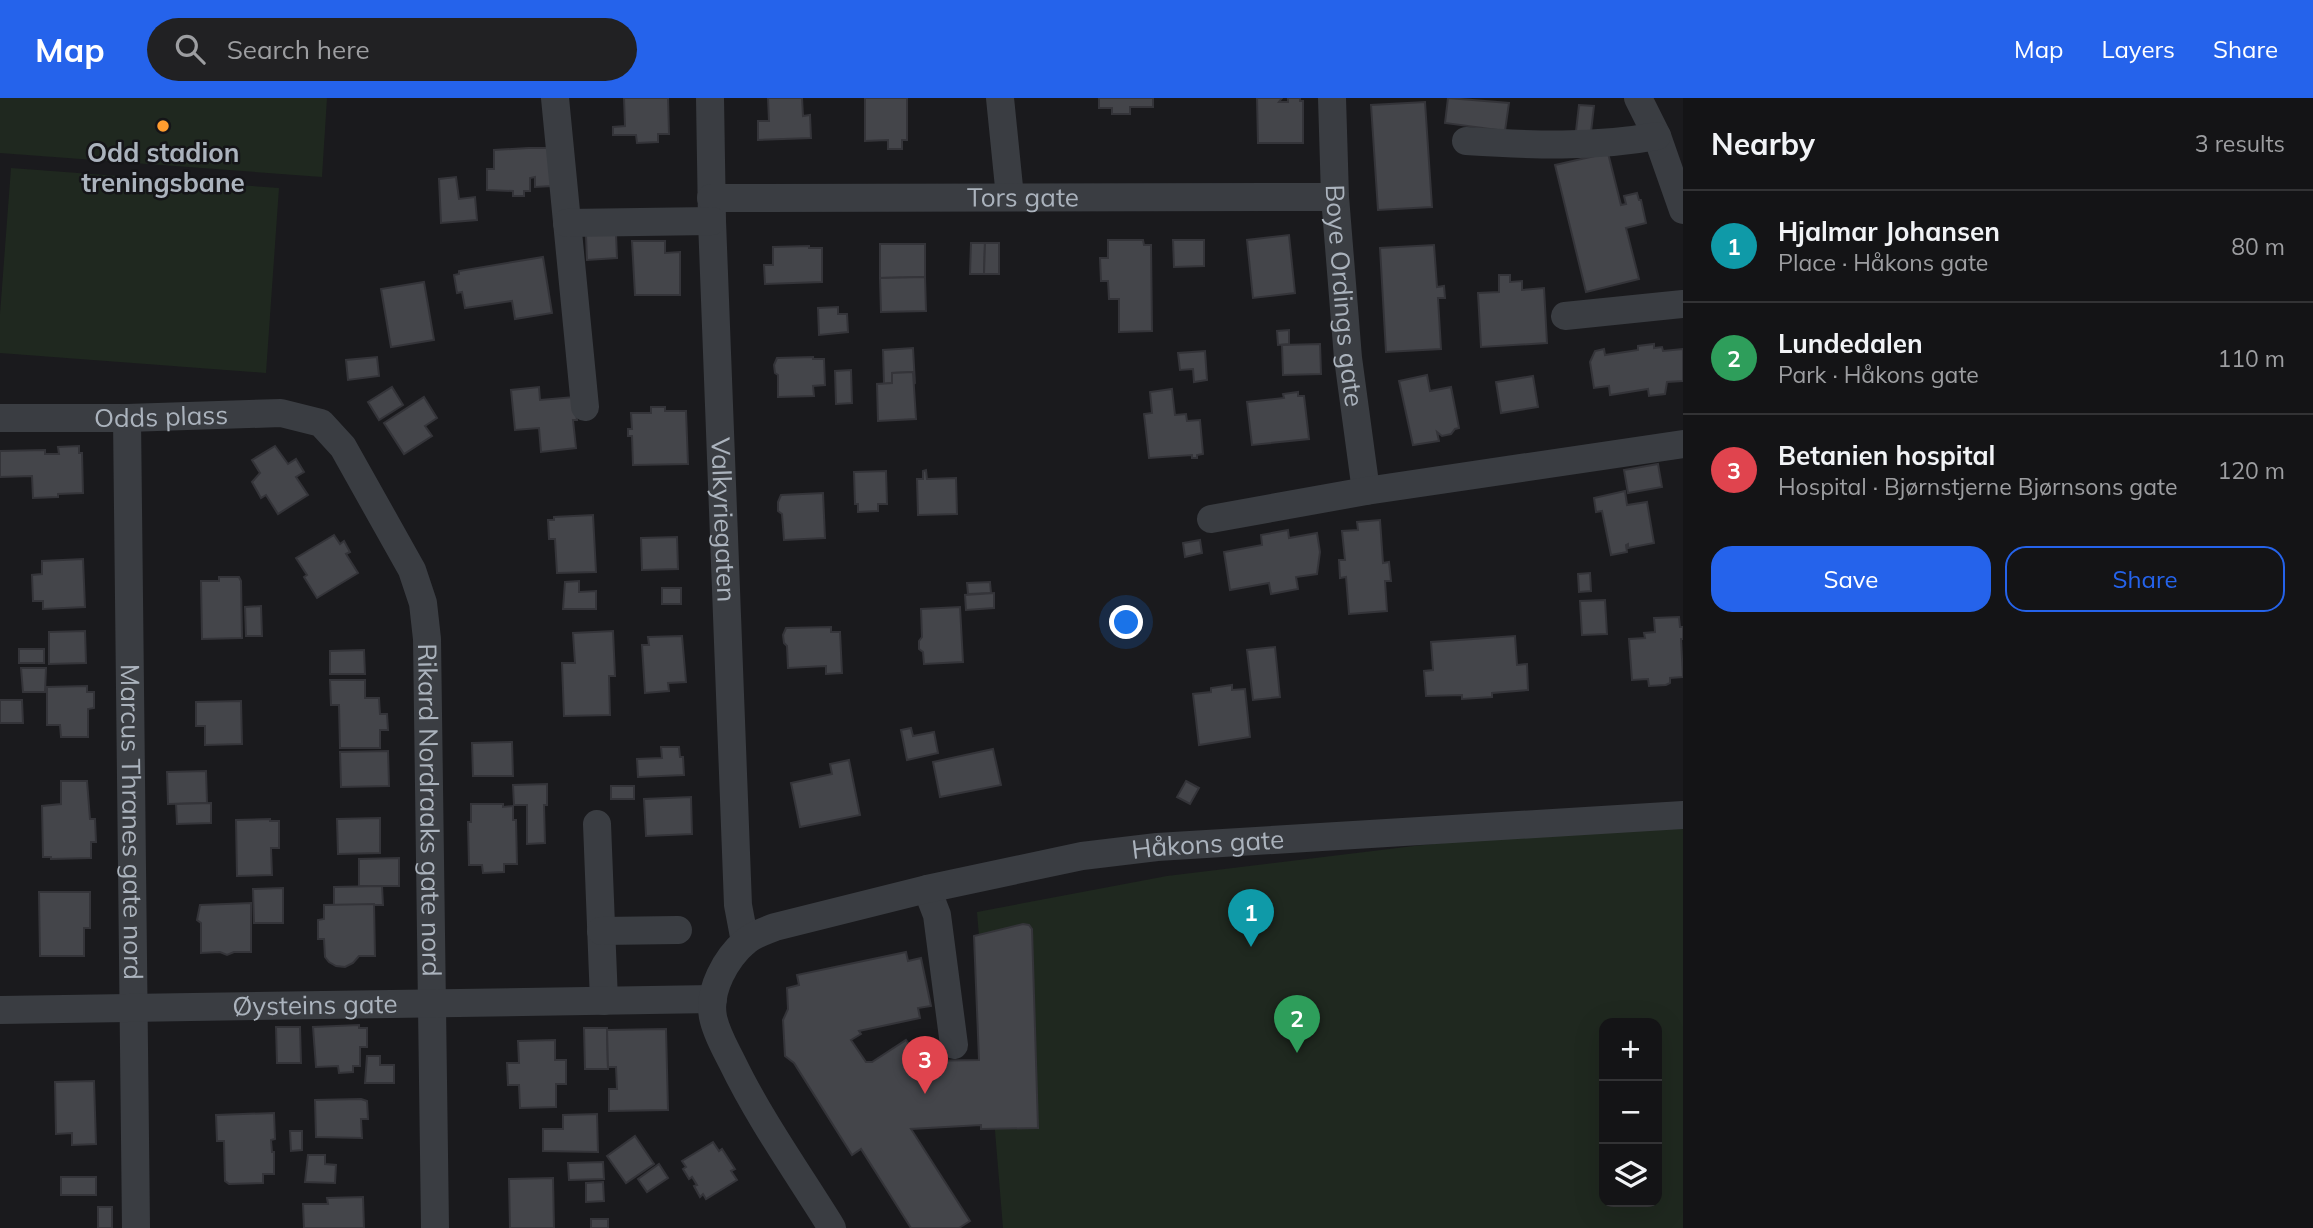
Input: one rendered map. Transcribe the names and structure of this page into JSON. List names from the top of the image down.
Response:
{
  "streets": {
    "street": [
      "Tors gate",
      "Boye Ordings gate",
      "Odds plass",
      "Valkyriegaten",
      "Rikard Nordraaks gate nord",
      "Marcus Thranes gate nord",
      "Håkons gate",
      "Øysteins gate"
    ]
  },
  "crossings": [
    ["Tors gate", "Boye Ordings gate"],
    ["Tors gate", "Valkyriegaten"],
    ["Odds plass", "Rikard Nordraaks gate nord"],
    ["Odds plass", "Marcus Thranes gate nord"],
    ["Valkyriegaten", "Håkons gate"],
    ["Rikard Nordraaks gate nord", "Øysteins gate"],
    ["Marcus Thranes gate nord", "Øysteins gate"]
  ],
  "places": ["Odd stadion treningsbane"],
  "page": {
    "header": "Map",
    "search": "Search here",
    "nav": ["Map", "Layers", "Share"],
    "heading": ["Nearby", "3 results"],
    "list": [
      {
        "mark": "1",
        "name": "Hjalmar Johansen",
        "note": "Place · Håkons gate",
        "value": "80 m"
      },
      {
        "mark": "2",
        "name": "Lundedalen",
        "note": "Park · Håkons gate",
        "value": "110 m"
      },
      {
        "mark": "3",
        "name": "Betanien hospital",
        "note": "Hospital · Bjørnstjerne Bjørnsons gate",
        "value": "120 m"
      }
    ],
    "buttons": ["Save", "Share"],
    "pins": ["1", "2", "3"],
    "map_buttons": ["+", "−"]
  }
}
